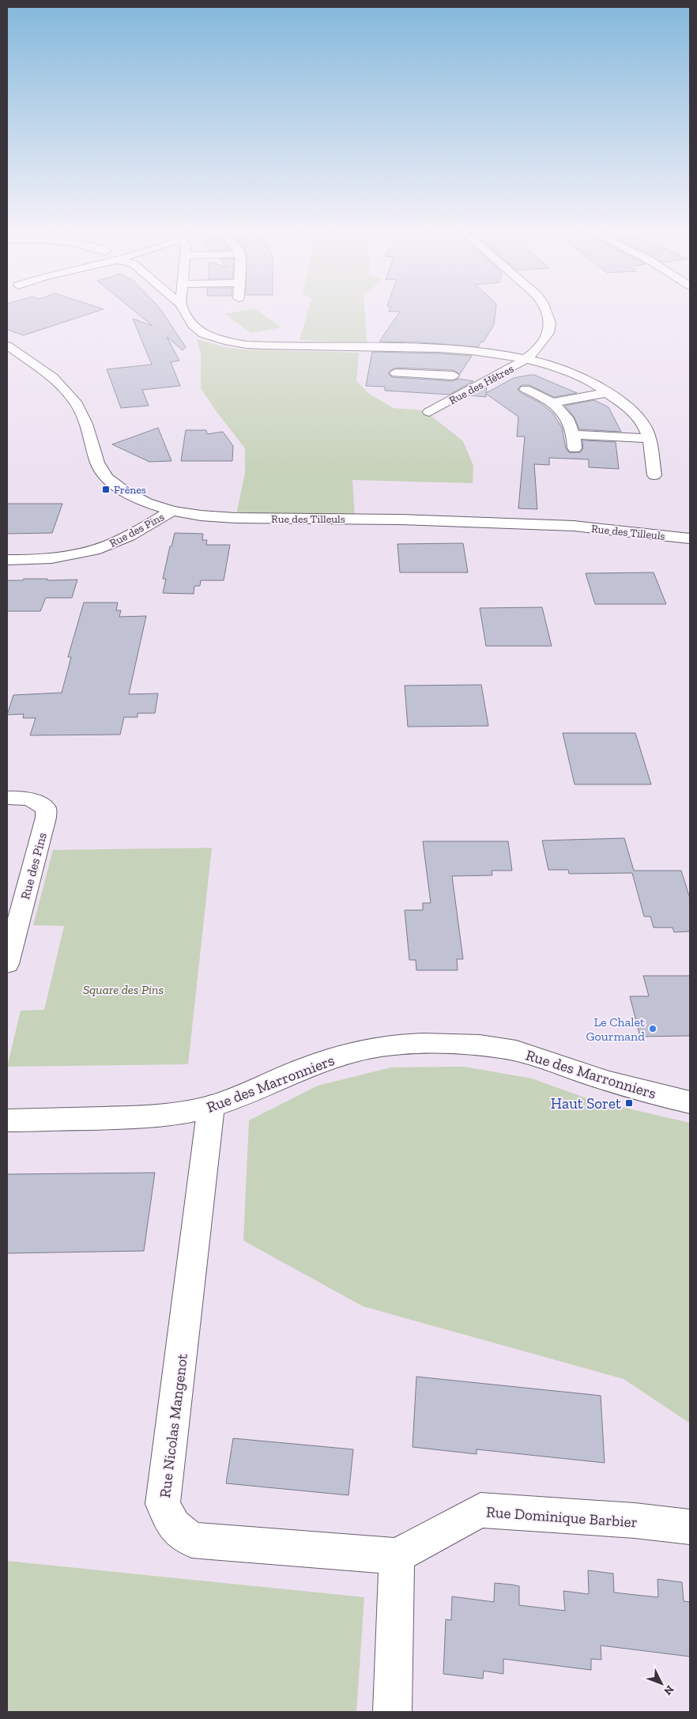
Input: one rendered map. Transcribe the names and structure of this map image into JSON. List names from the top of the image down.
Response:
{
  "streets": {
    "street": [
      "Rue des Hêtres",
      "Rue des Tilleuls",
      "Rue des Pins",
      "Rue des Marronniers",
      "Rue Nicolas Mangenot",
      "Rue Dominique Barbier"
    ]
  },
  "crossings": [
    ["Rue des Tilleuls", "Rue des Pins"],
    ["Rue des Marronniers", "Rue Nicolas Mangenot"],
    ["Rue Nicolas Mangenot", "Rue Dominique Barbier"]
  ],
  "parks": ["Square des Pins"],
  "places": {
    "transit": ["Frênes", "Haut Soret"],
    "other": ["Le Chalet Gourmand"]
  },
  "north": "bottom right"
}
